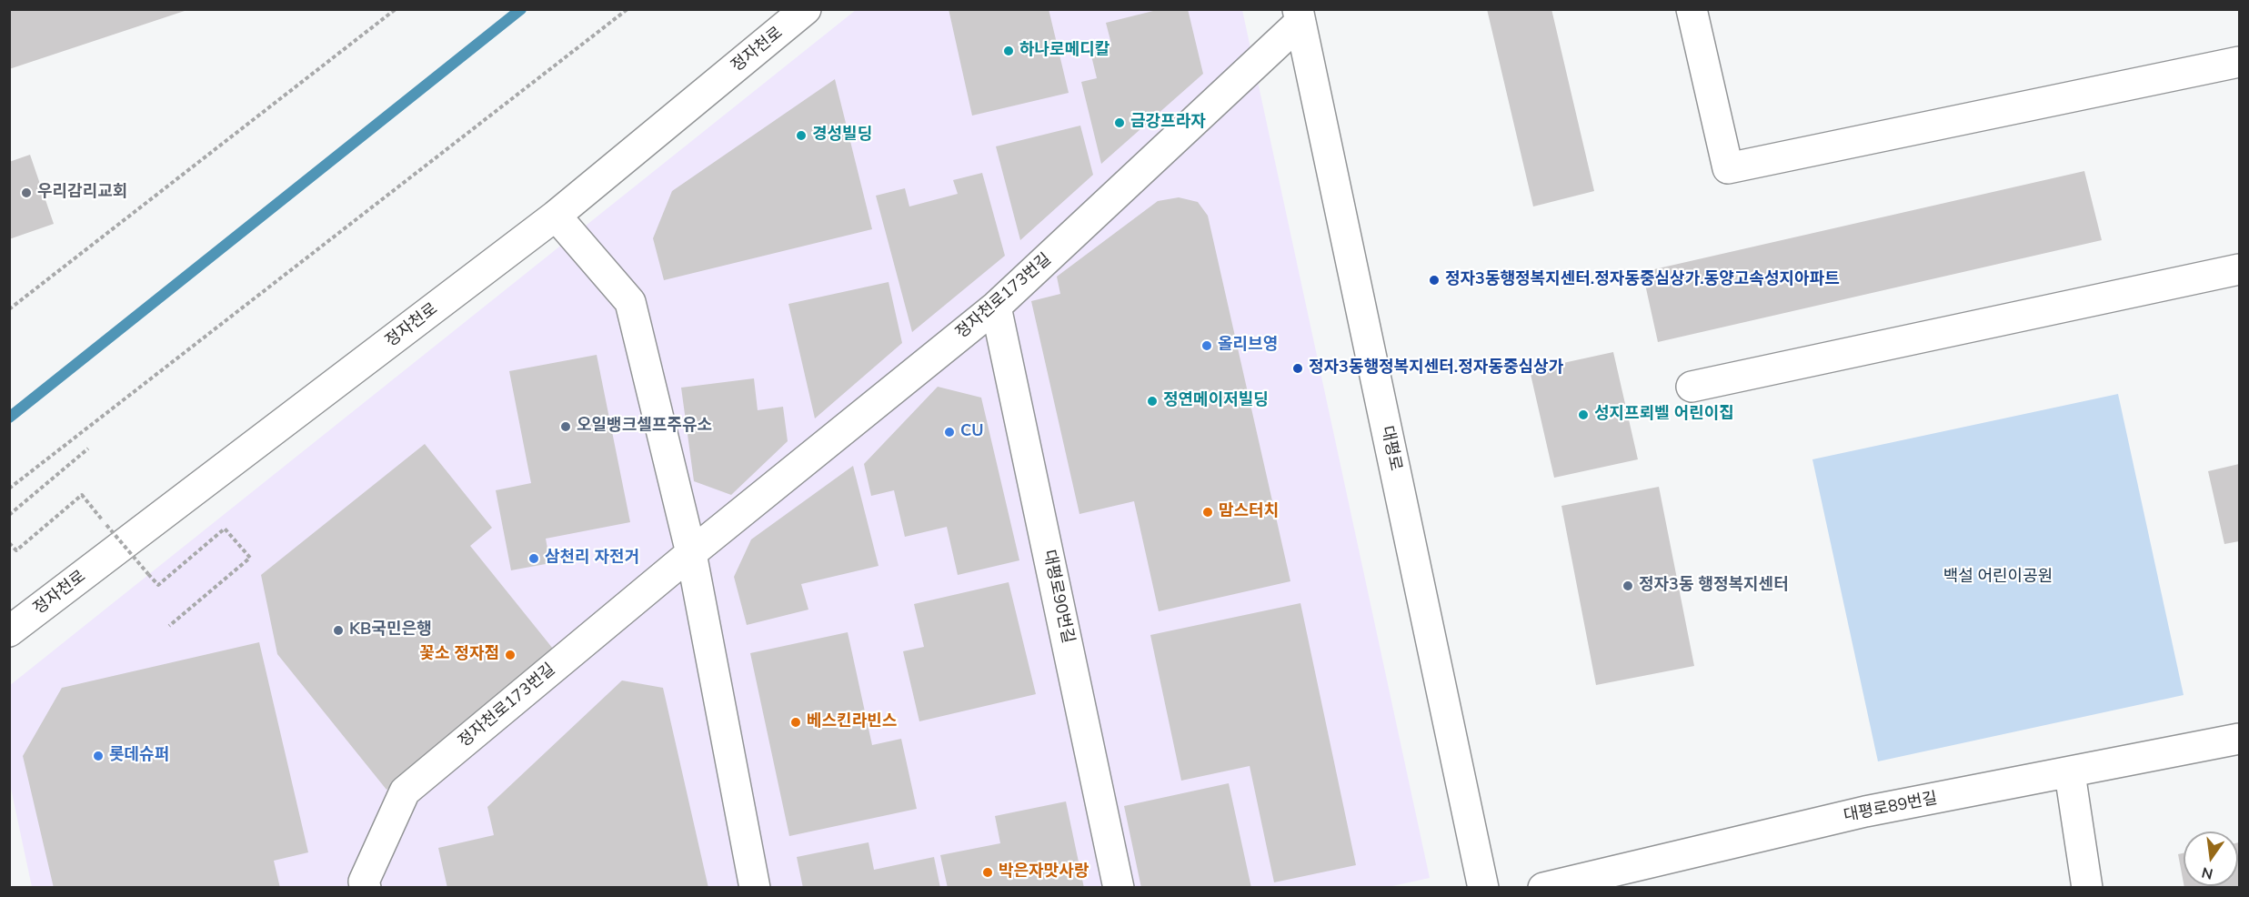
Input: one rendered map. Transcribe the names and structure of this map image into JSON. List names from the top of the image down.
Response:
{
  "streets": {
    "street": [
      "정자천로",
      "정자천로173번길",
      "대평로",
      "대평로90번길",
      "대평로89번길"
    ]
  },
  "crossings": [
    ["정자천로173번길", "대평로"],
    ["정자천로173번길", "대평로90번길"]
  ],
  "parks": ["백설 어린이공원"],
  "places": [
    "하나로메디칼",
    "금강프라자",
    "경성빌딩",
    "우리감리교회",
    "정자3동행정복지센터.정자동중심상가.동양고속성지아파트",
    "올리브영",
    "정자3동행정복지센터.정자동중심상가",
    "정연메이저빌딩",
    "성지프뢰벨 어린이집",
    "오일뱅크셀프주유소",
    "CU",
    "맘스터치",
    "삼천리 자전거",
    "정자3동 행정복지센터",
    "KB국민은행",
    "꽃소 정자점",
    "베스킨라빈스",
    "롯데슈퍼",
    "박은자맛사랑"
  ],
  "north": "bottom"
}
